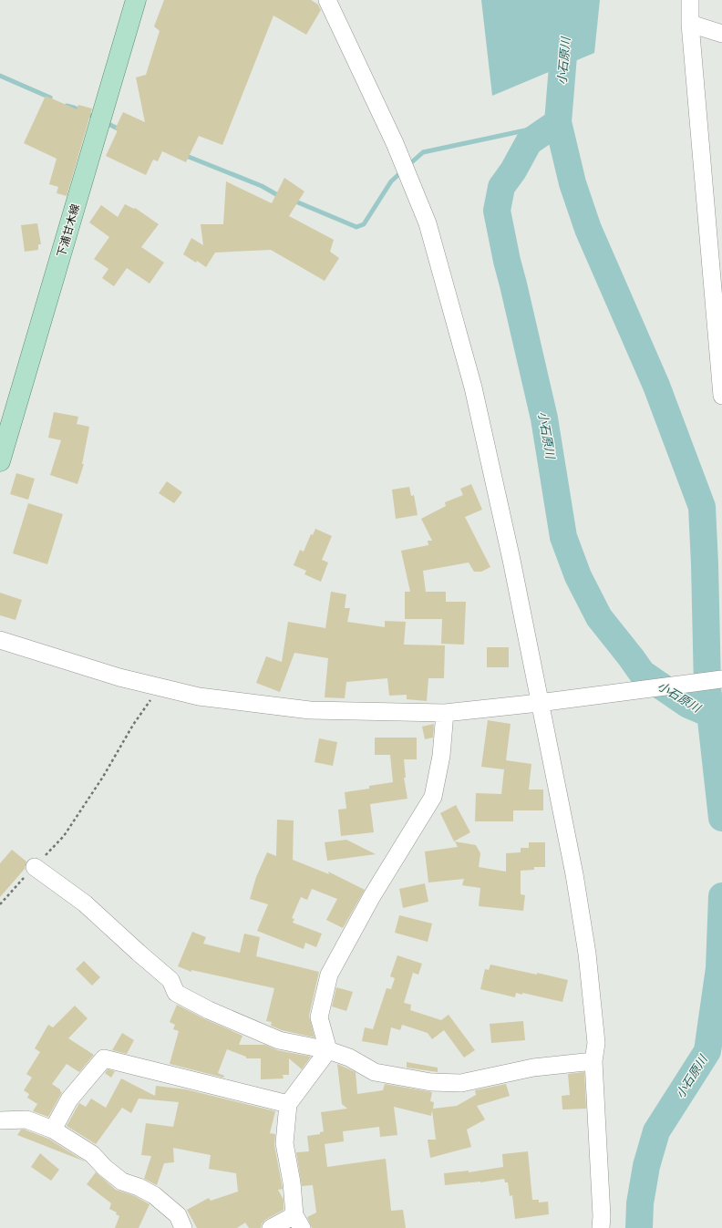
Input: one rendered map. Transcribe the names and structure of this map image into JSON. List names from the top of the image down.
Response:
{
  "streets": {
    "main road": ["下浦甘木線"]
  },
  "water": ["小石原川"]
}
